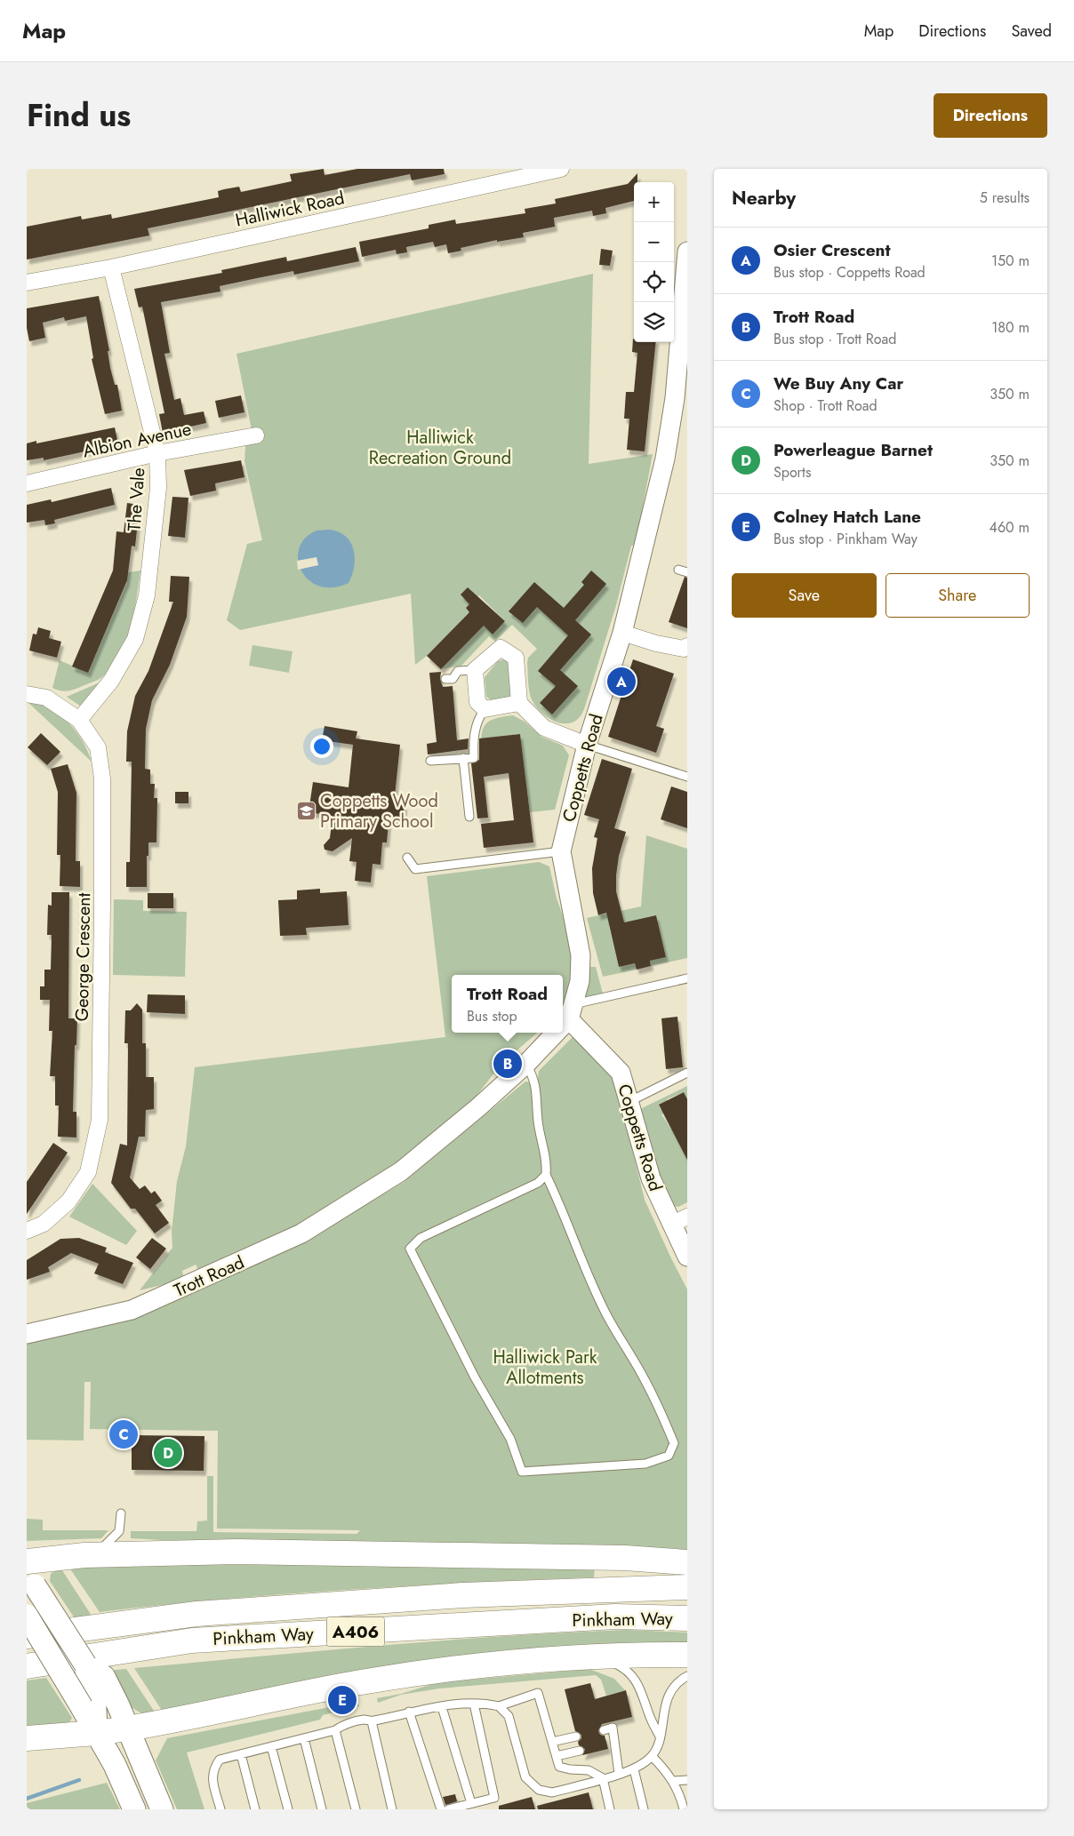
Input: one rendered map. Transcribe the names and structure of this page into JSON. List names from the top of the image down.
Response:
{
  "streets": {
    "highway": ["Pinkham Way", "A406"],
    "street": [
      "Halliwick Road",
      "Albion Avenue",
      "The Vale",
      "Coppetts Road",
      "George Crescent",
      "Trott Road"
    ]
  },
  "crossings": [
    ["Halliwick Road", "The Vale"],
    ["Albion Avenue", "The Vale"],
    ["The Vale", "George Crescent"]
  ],
  "parks": ["Halliwick Recreation Ground", "Halliwick Park Allotments"],
  "places": {
    "school or university": ["Coppetts Wood Primary School"]
  },
  "page": {
    "header": "Map",
    "nav": ["Map", "Directions", "Saved"],
    "title": "Find us",
    "buttons": [
      "Directions",
      ["Save", "Share"]
    ],
    "heading": ["Nearby", "5 results"],
    "map_buttons": ["+", "−"],
    "list": [
      {
        "mark": "A",
        "name": "Osier Crescent",
        "note": "Bus stop · Coppetts Road",
        "value": "150 m"
      },
      {
        "mark": "B",
        "name": "Trott Road",
        "note": "Bus stop · Trott Road",
        "value": "180 m"
      },
      {
        "mark": "C",
        "name": "We Buy Any Car",
        "note": "Shop · Trott Road",
        "value": "350 m"
      },
      {
        "mark": "D",
        "name": "Powerleague Barnet",
        "note": "Sports",
        "value": "350 m"
      },
      {
        "mark": "E",
        "name": "Colney Hatch Lane",
        "note": "Bus stop · Pinkham Way",
        "value": "460 m"
      }
    ],
    "pins": [
      "A",
      "B",
      "C",
      "D",
      "E"
    ],
    "popup": ["Trott Road", "Bus stop"]
  }
}
